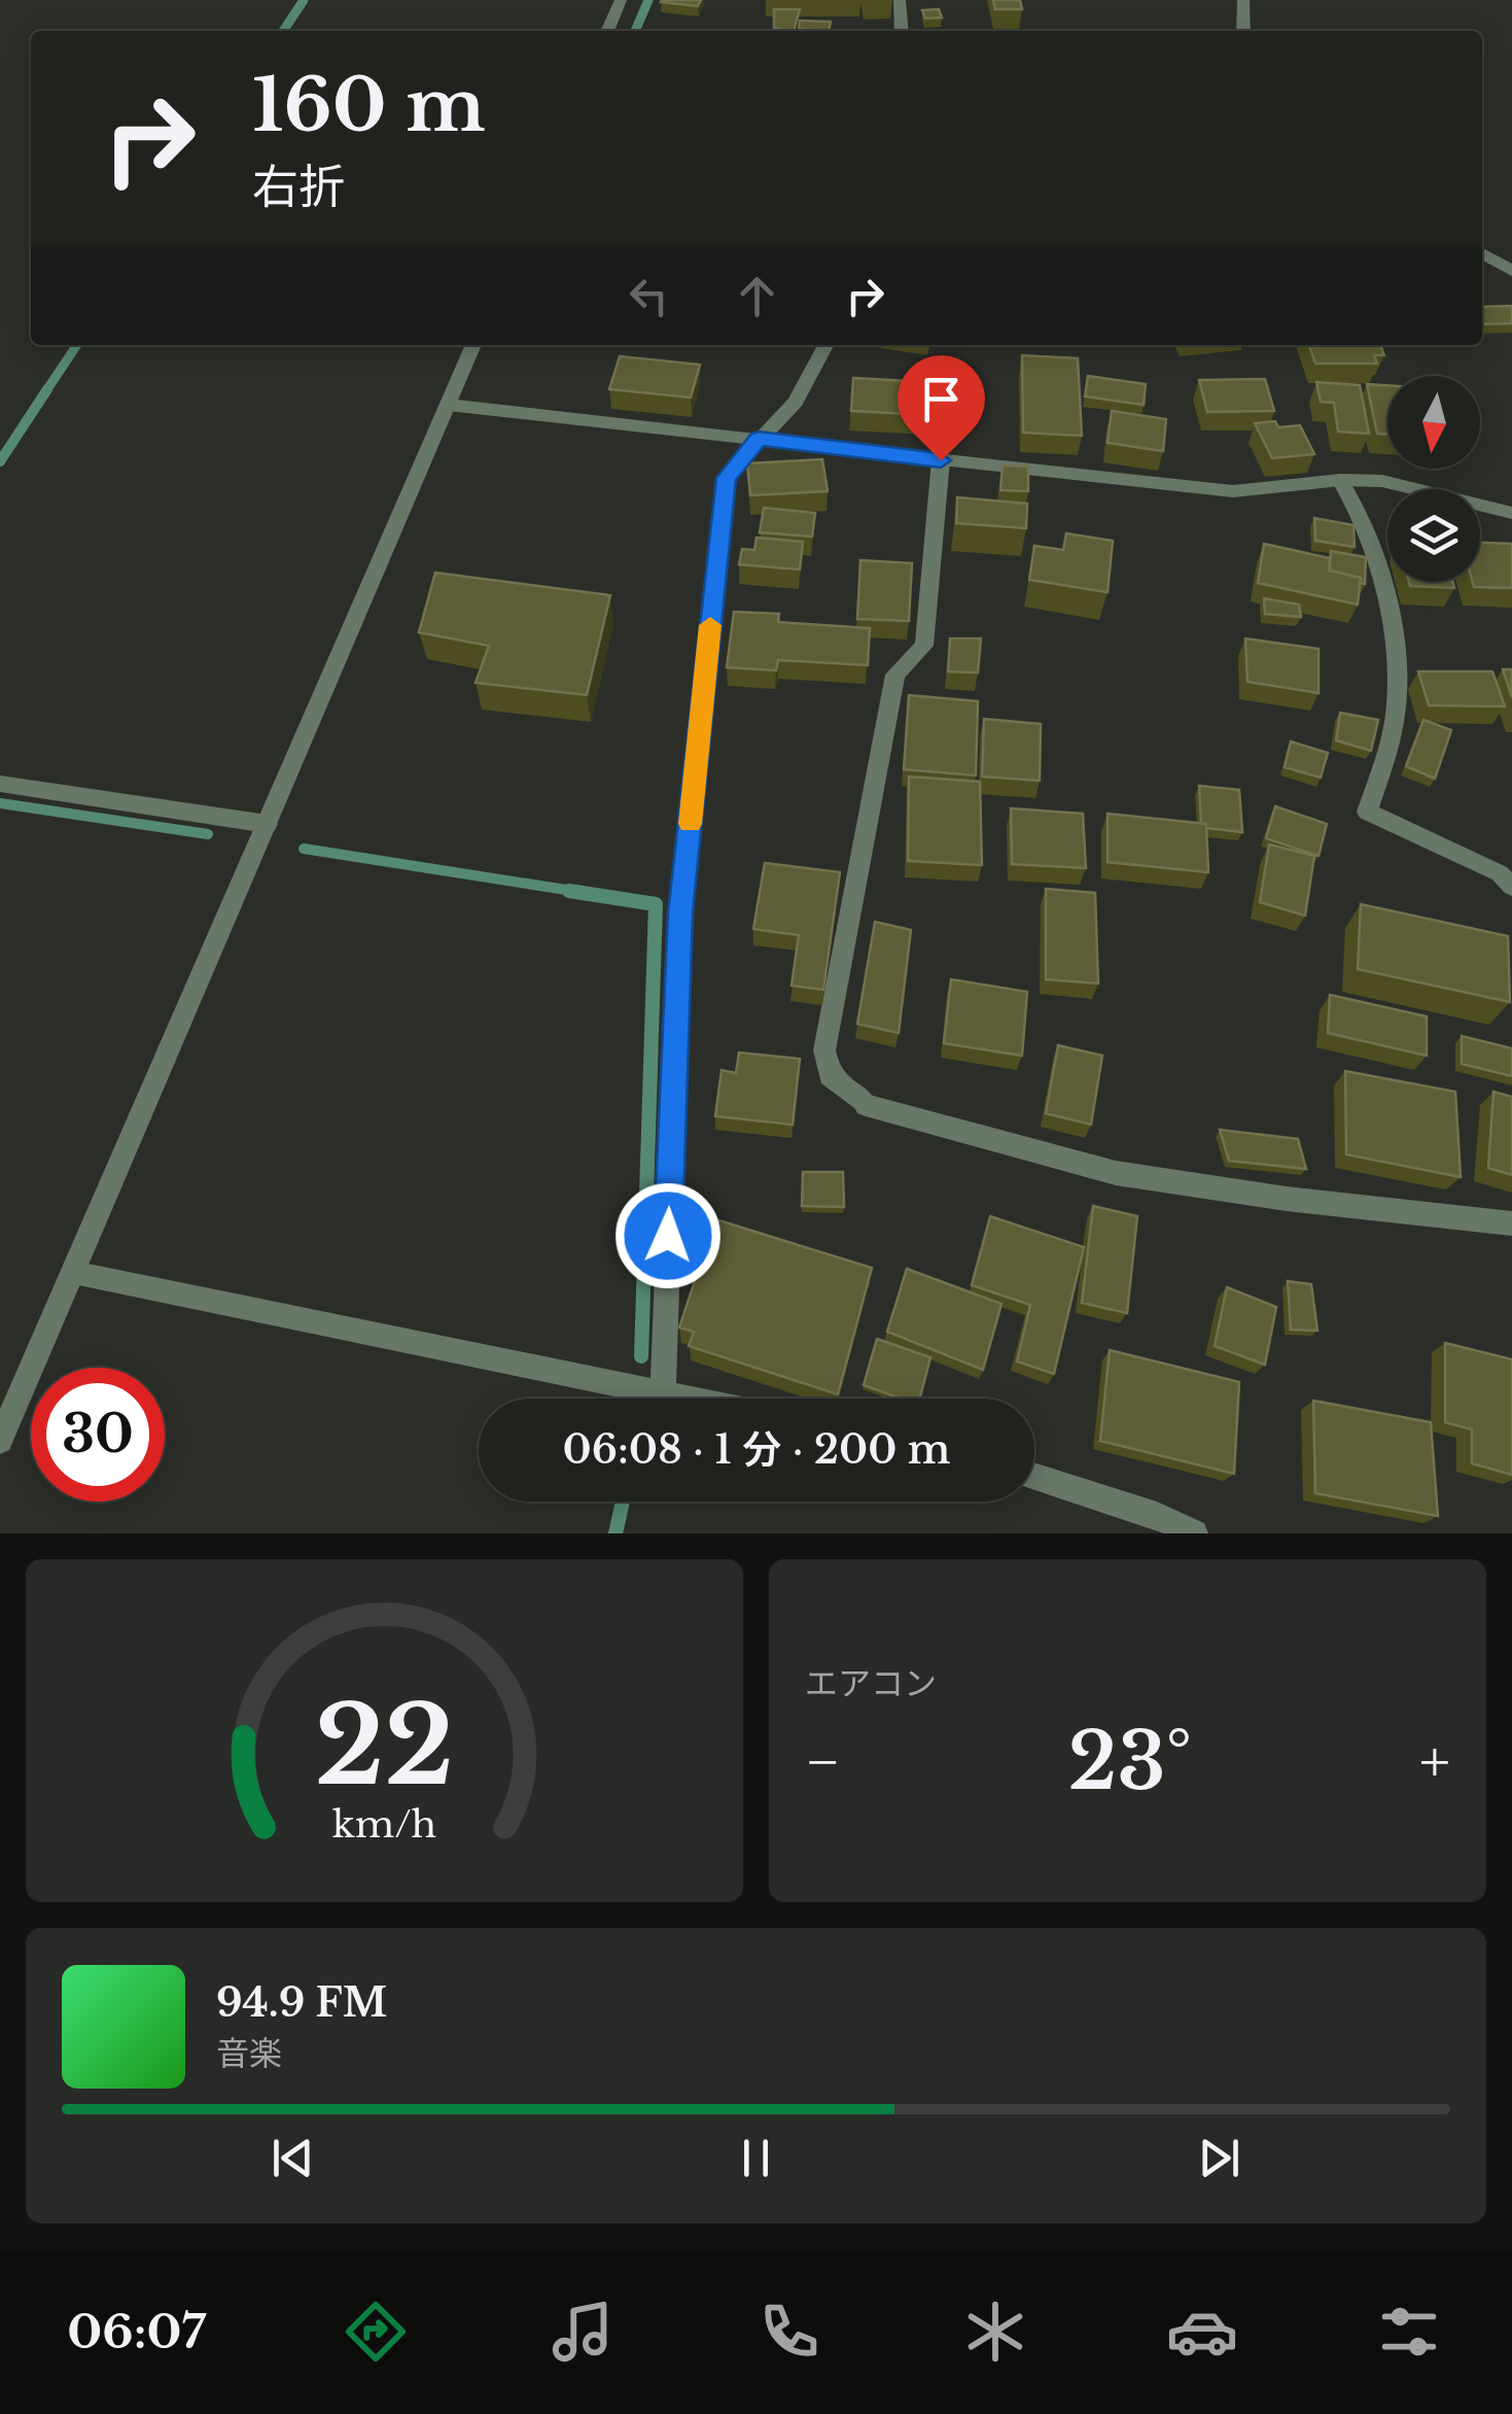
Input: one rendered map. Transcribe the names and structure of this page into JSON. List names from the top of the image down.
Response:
{
  "north": "bottom",
  "page": {
    "turn": ["160 m", "右折"],
    "limit": "30",
    "trip": "06:08 · 1 分 · 200 m",
    "tile": "エアコン",
    "heat": ["−", "23°", "+"],
    "song": ["94.9 FM", "音楽"],
    "tabs": "06:07",
    "gauge": ["22", "km/h"]
  }
}
